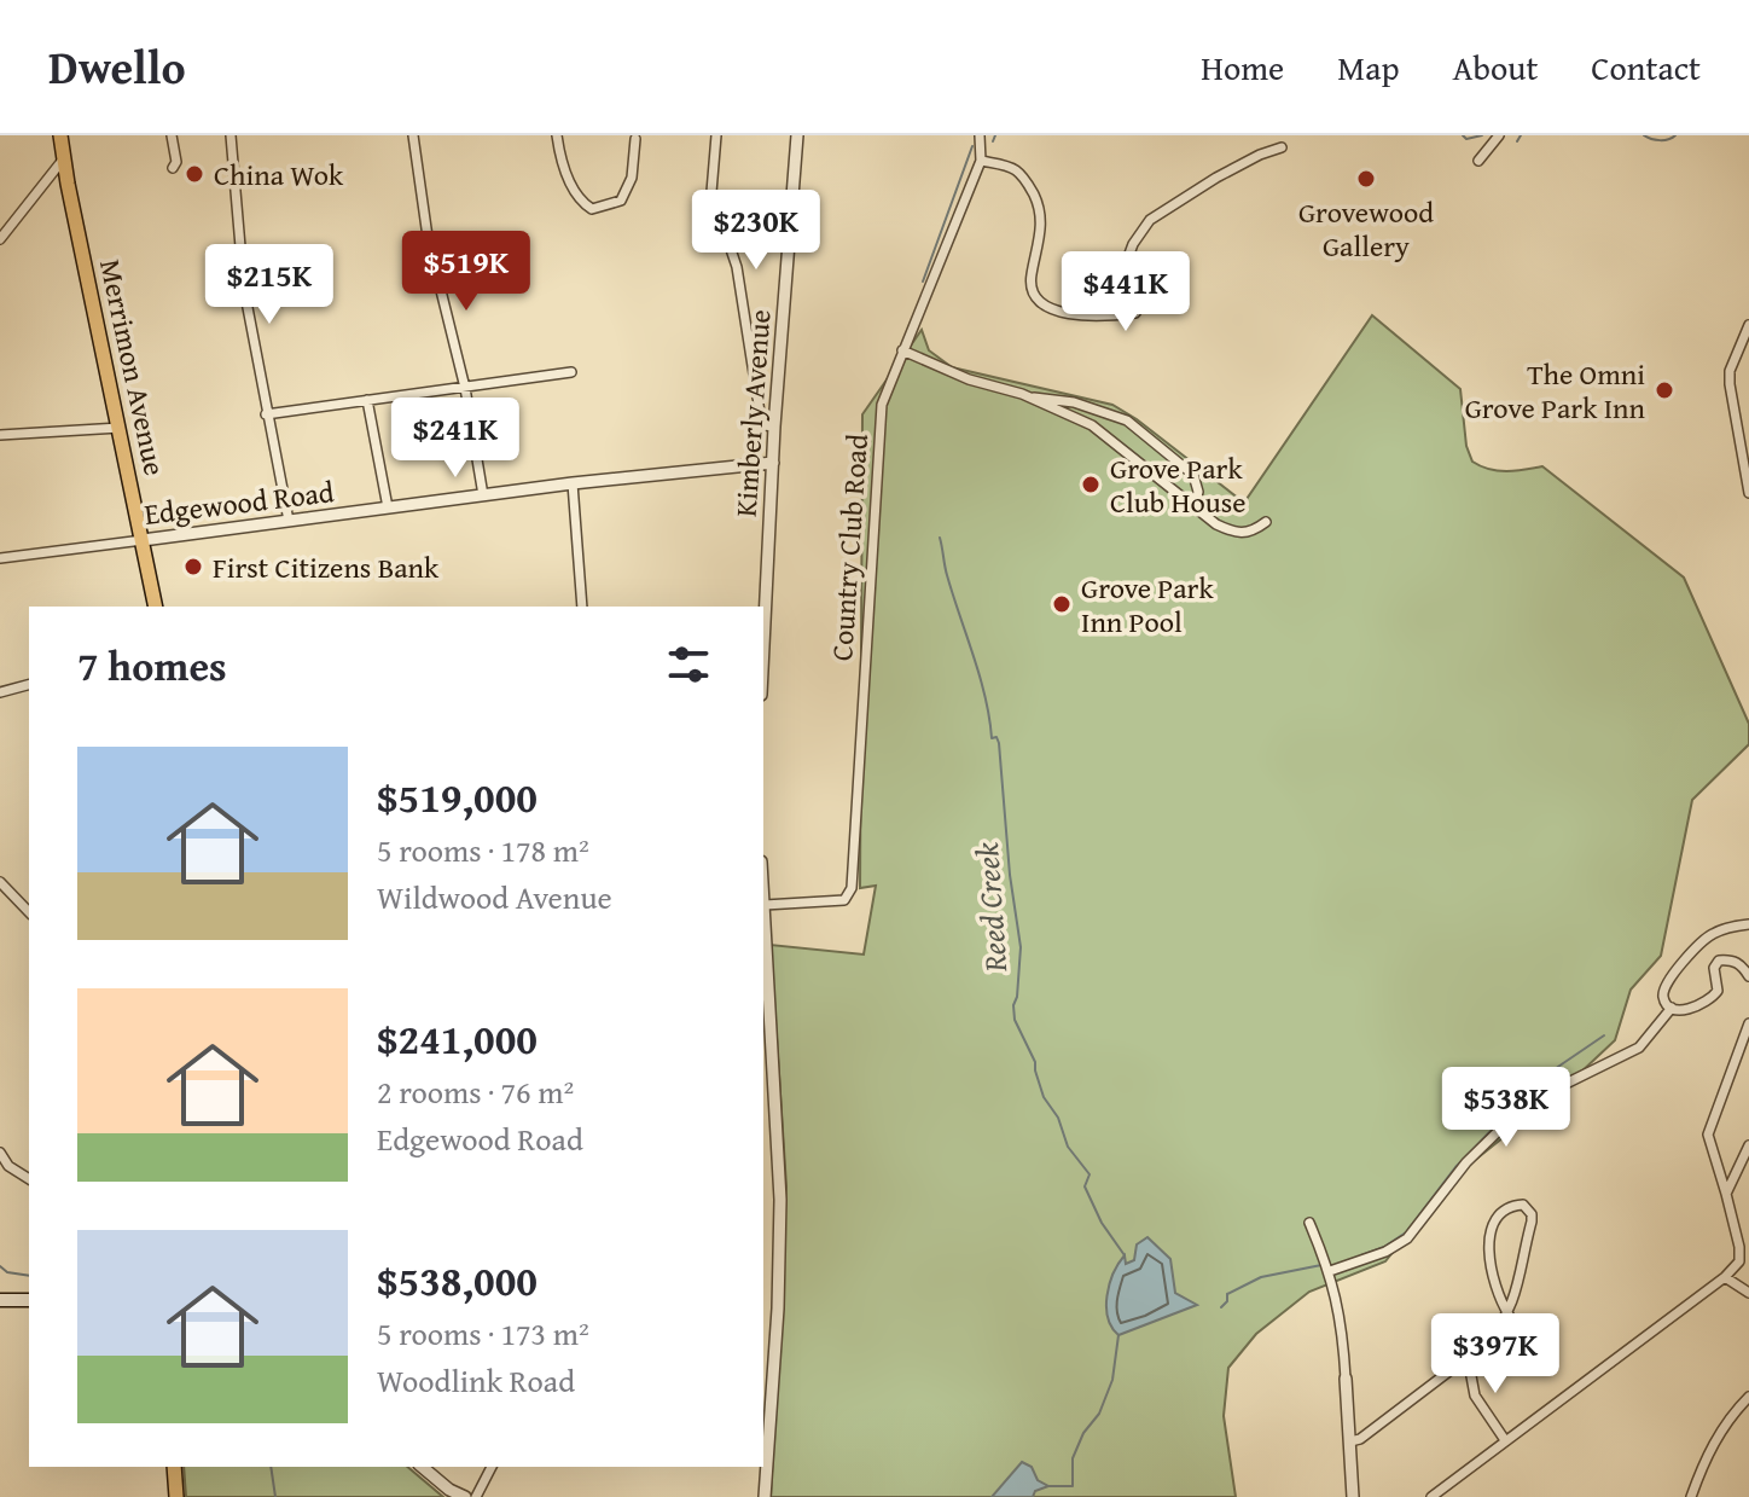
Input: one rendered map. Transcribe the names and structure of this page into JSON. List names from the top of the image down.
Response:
{
  "streets": {
    "main road": ["Merrimon Avenue"],
    "street": ["Kimberly Avenue", "Edgewood Road", "Country Club Road"]
  },
  "crossings": [
    ["Merrimon Avenue", "Edgewood Road"],
    ["Kimberly Avenue", "Edgewood Road"]
  ],
  "water": ["Reed Creek"],
  "places": [
    "China Wok",
    "Grovewood Gallery",
    "The Omni Grove Park Inn",
    "Grove Park Club House",
    "First Citizens Bank",
    "Grove Park Inn Pool"
  ],
  "page": {
    "header": "Dwello",
    "nav": [
      "Home",
      "Map",
      "About",
      "Contact"
    ],
    "price": [
      "$230K",
      "$519K",
      "$215K",
      "$441K",
      "$241K",
      "$538K",
      "$397K"
    ],
    "heading": "7 homes",
    "list": [
      {
        "name": "$519,000",
        "note": "5 rooms · 178 m² · Wildwood Avenue"
      },
      {
        "name": "$241,000",
        "note": "2 rooms · 76 m² · Edgewood Road"
      },
      {
        "name": "$538,000",
        "note": "5 rooms · 173 m² · Woodlink Road"
      }
    ]
  }
}
